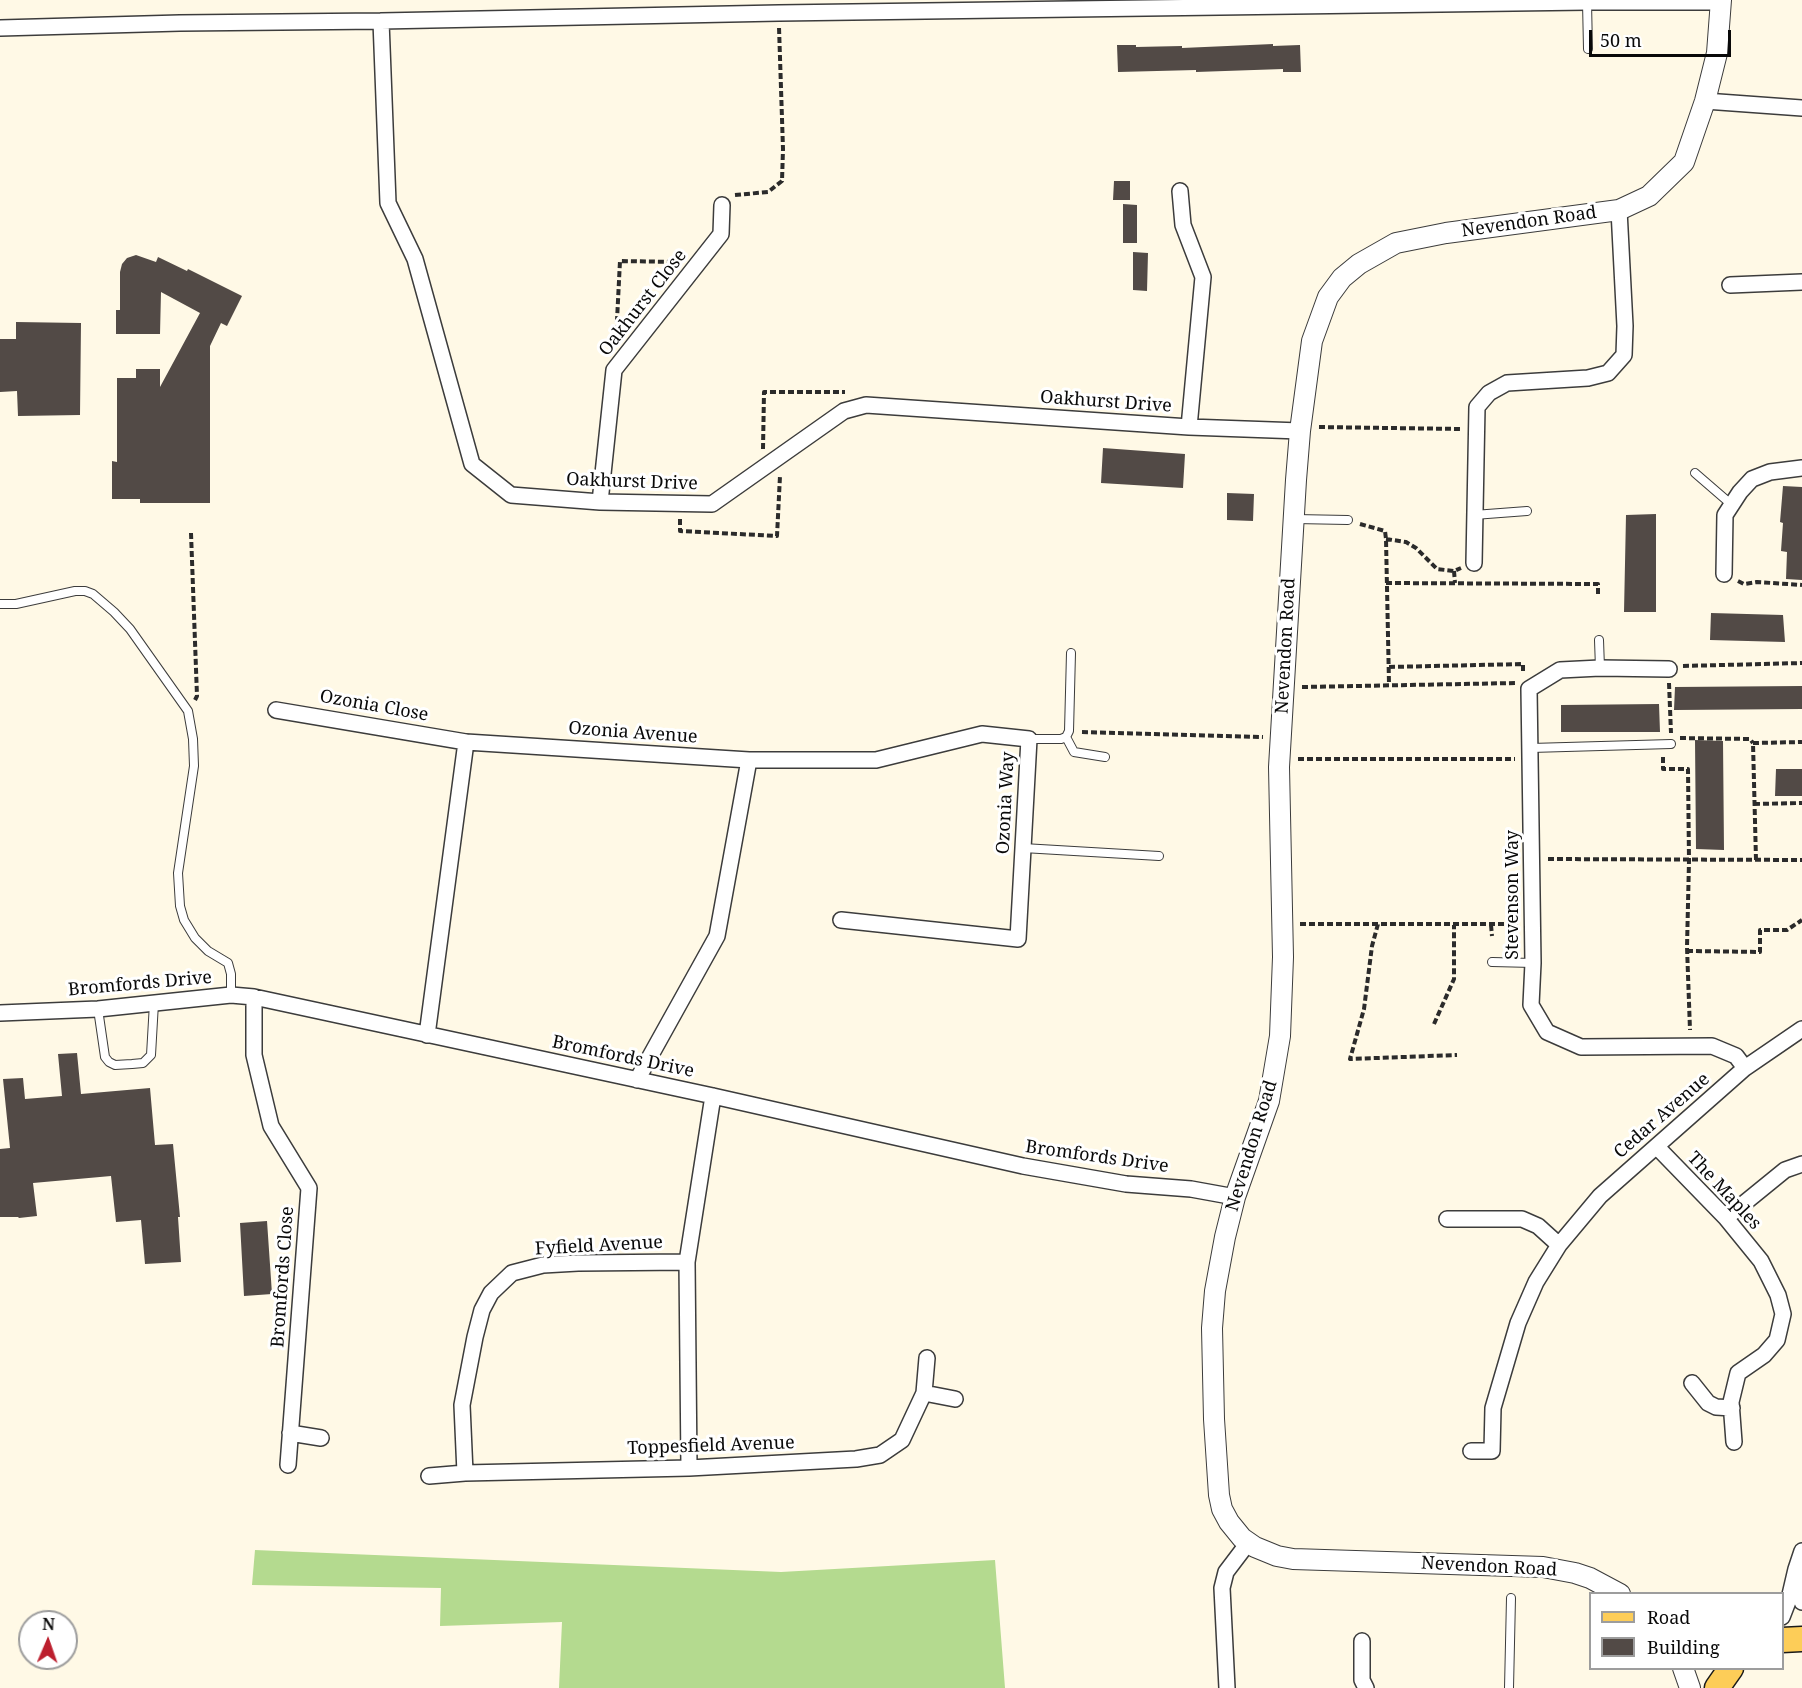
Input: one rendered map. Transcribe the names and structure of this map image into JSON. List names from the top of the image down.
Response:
{
  "streets": {
    "street": [
      "Nevendon Road",
      "Oakhurst Close",
      "Oakhurst Drive",
      "Ozonia Close",
      "Ozonia Avenue",
      "Ozonia Way",
      "Stevenson Way",
      "Bromfords Drive",
      "Cedar Avenue",
      "The Maples",
      "Fyfield Avenue",
      "Bromfords Close",
      "Toppesfield Avenue"
    ]
  },
  "crossings": [
    ["Nevendon Road", "Oakhurst Drive"],
    ["Nevendon Road", "Bromfords Drive"],
    ["Oakhurst Close", "Oakhurst Drive"],
    ["Ozonia Close", "Ozonia Avenue"],
    ["Ozonia Avenue", "Ozonia Way"],
    ["Stevenson Way", "Cedar Avenue"],
    ["Bromfords Drive", "Bromfords Close"],
    ["Cedar Avenue", "The Maples"],
    ["Fyfield Avenue", "Toppesfield Avenue"]
  ],
  "legend": ["Road", "Building"],
  "scale_bar": "50 m",
  "north": "top"
}
